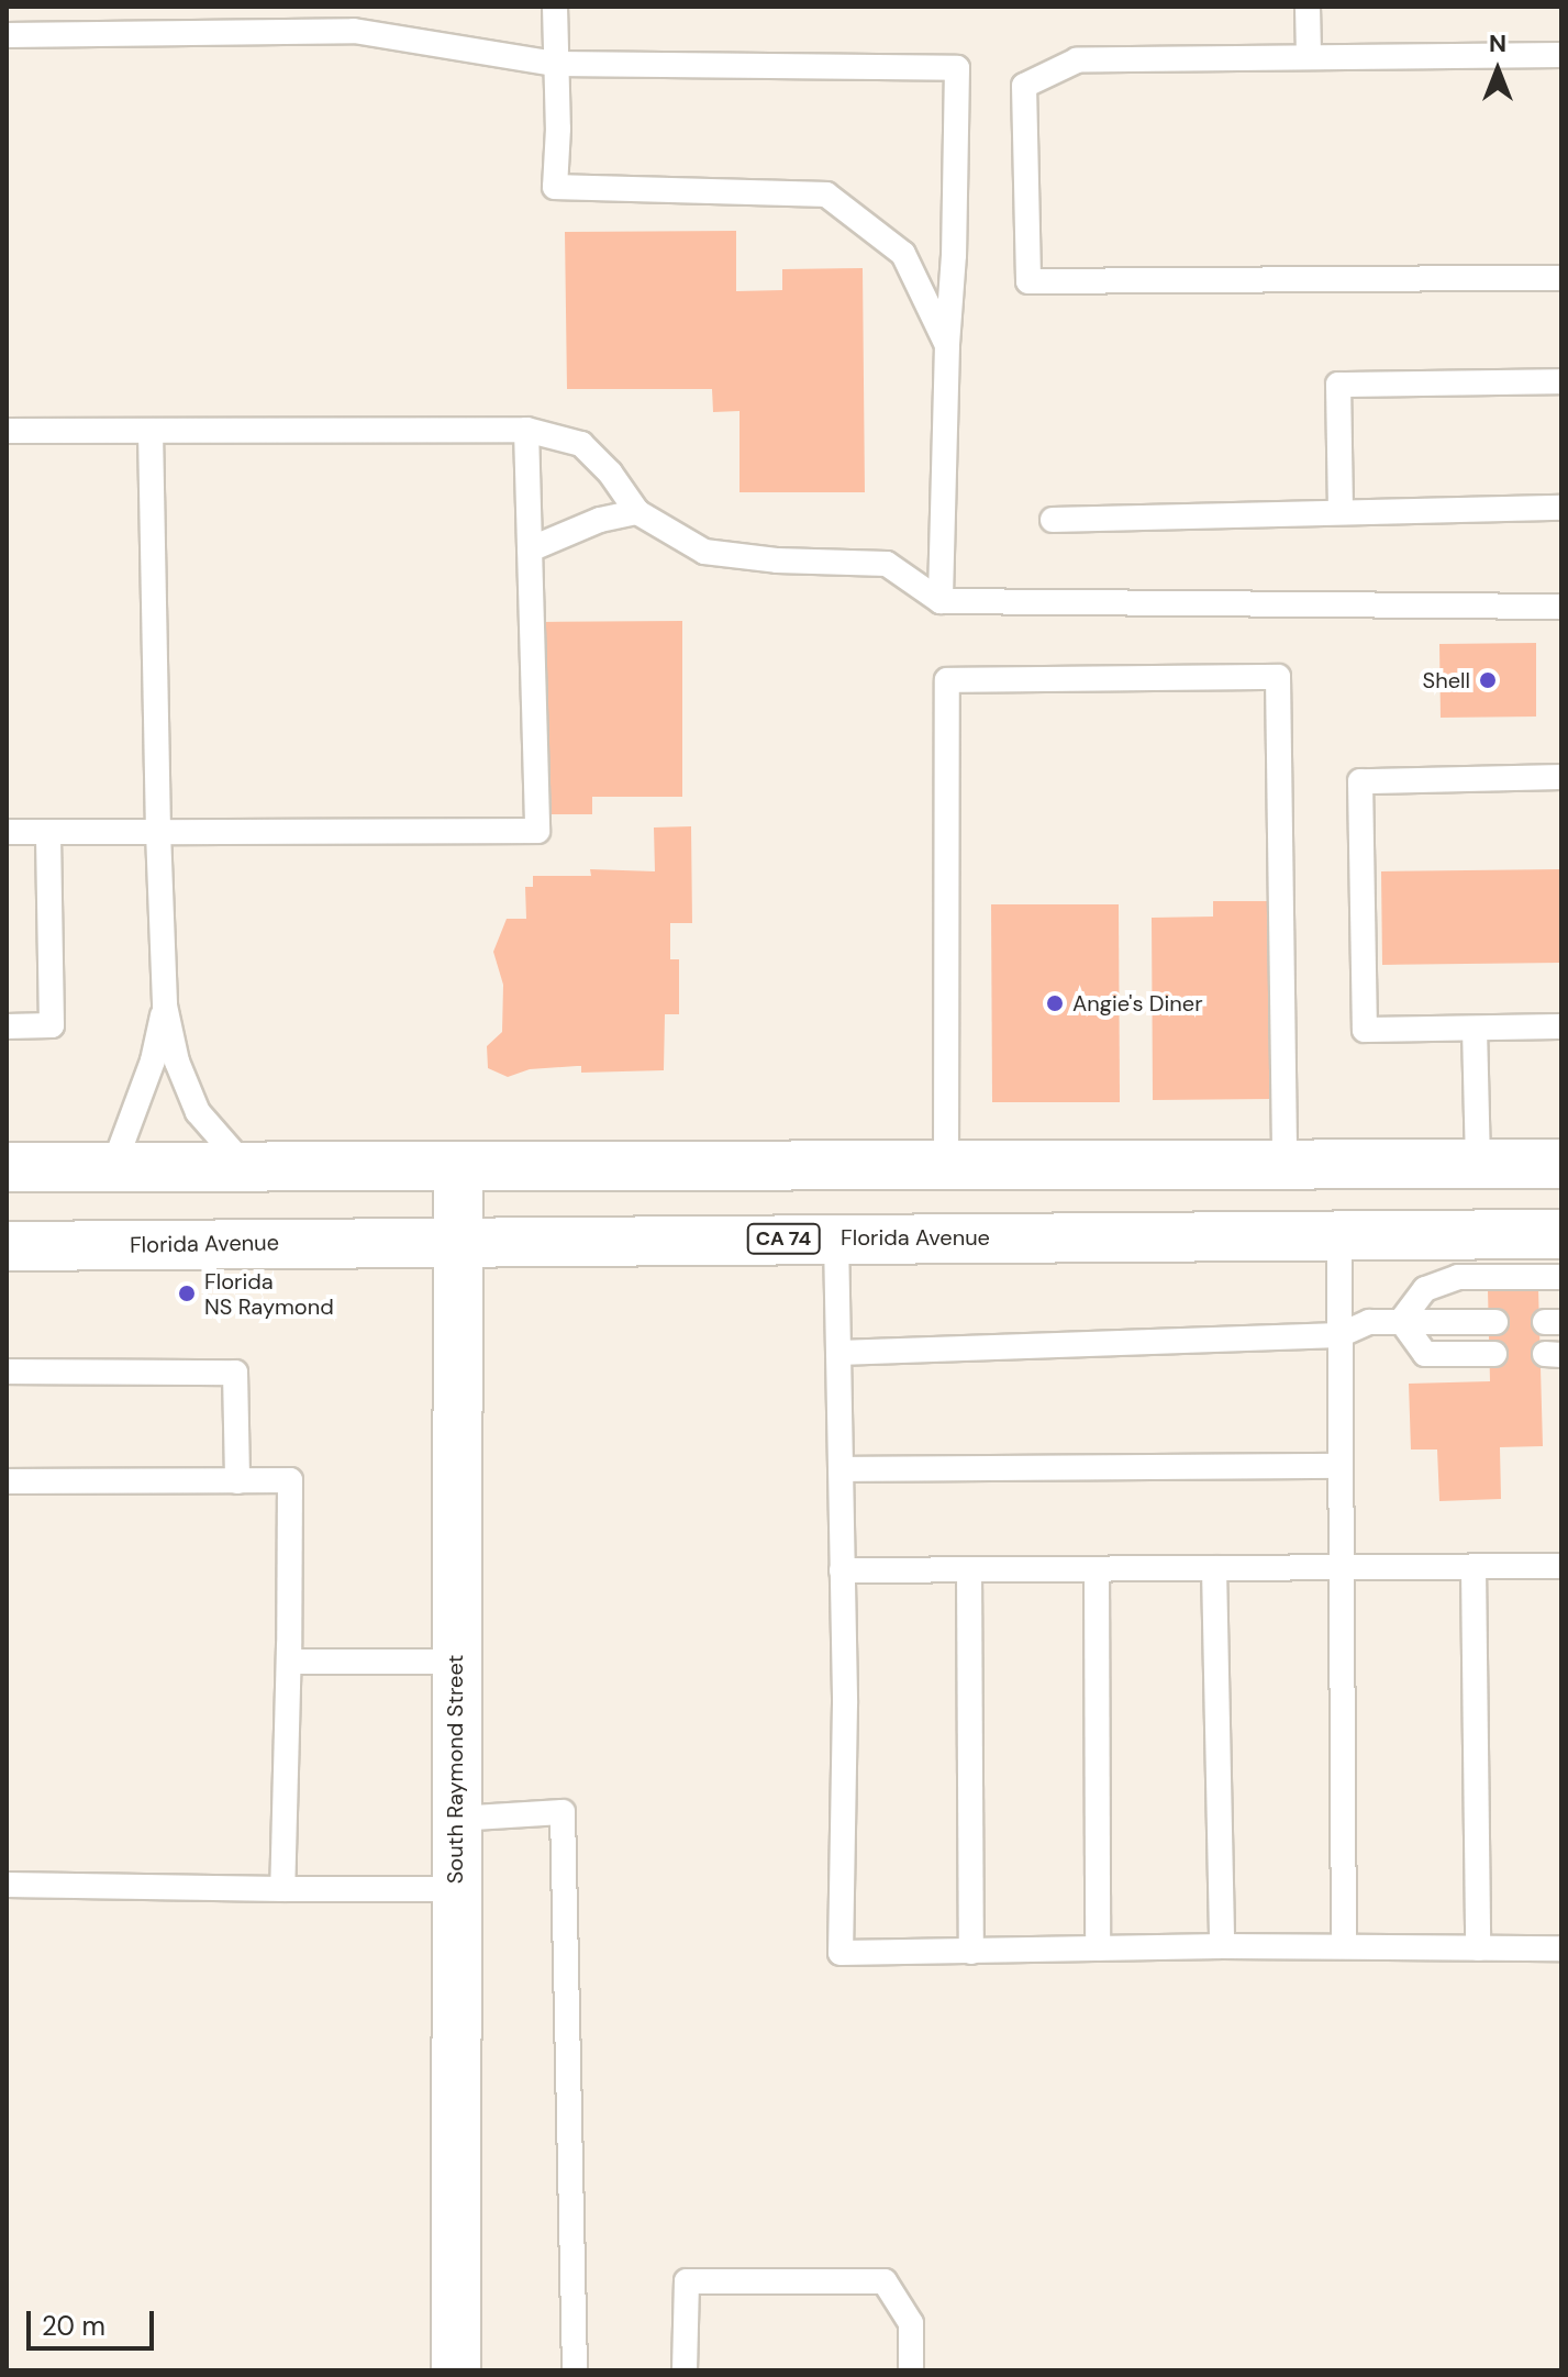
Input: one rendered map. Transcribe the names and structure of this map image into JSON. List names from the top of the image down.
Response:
{
  "streets": {
    "main road": ["Florida Avenue", "CA 74", "South Raymond Street"]
  },
  "crossings": [
    ["Florida Avenue", "South Raymond Street"]
  ],
  "places": ["Shell", "Angie's Diner", "Florida NS Raymond"],
  "scale_bar": "20 m",
  "north": "top"
}
